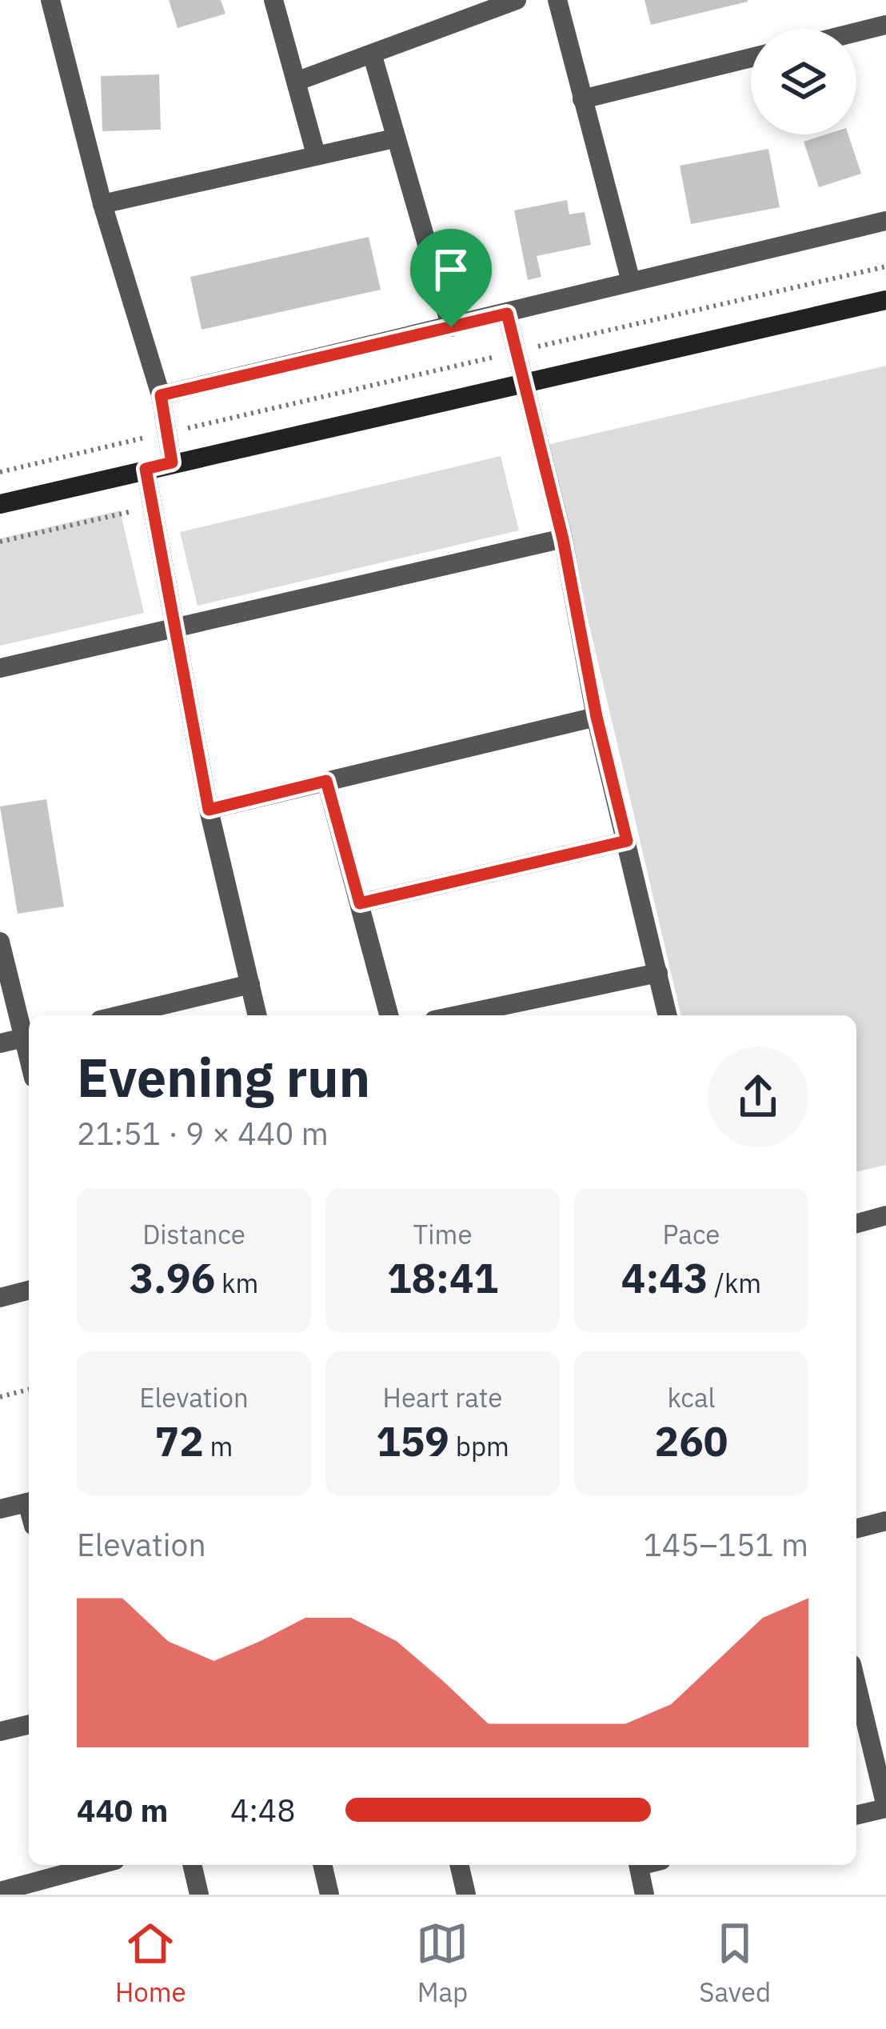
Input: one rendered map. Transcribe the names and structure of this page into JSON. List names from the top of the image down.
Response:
{
  "page": {
    "heading": ["Evening run", "21:51 · 9 × 440 m"],
    "stats": [
      ["Distance", "3.96 km"],
      ["Time", "18:41"],
      ["Pace", "4:43 /km"],
      ["Elevation", "72 m"],
      ["Heart rate", "159 bpm"],
      ["kcal", "260"]
    ],
    "chart": ["Elevation", "145–151 m"],
    "list": [
      {
        "name": "440 m",
        "note": "4:48"
      }
    ],
    "tabs": ["Home", "Map", "Saved"]
  }
}
